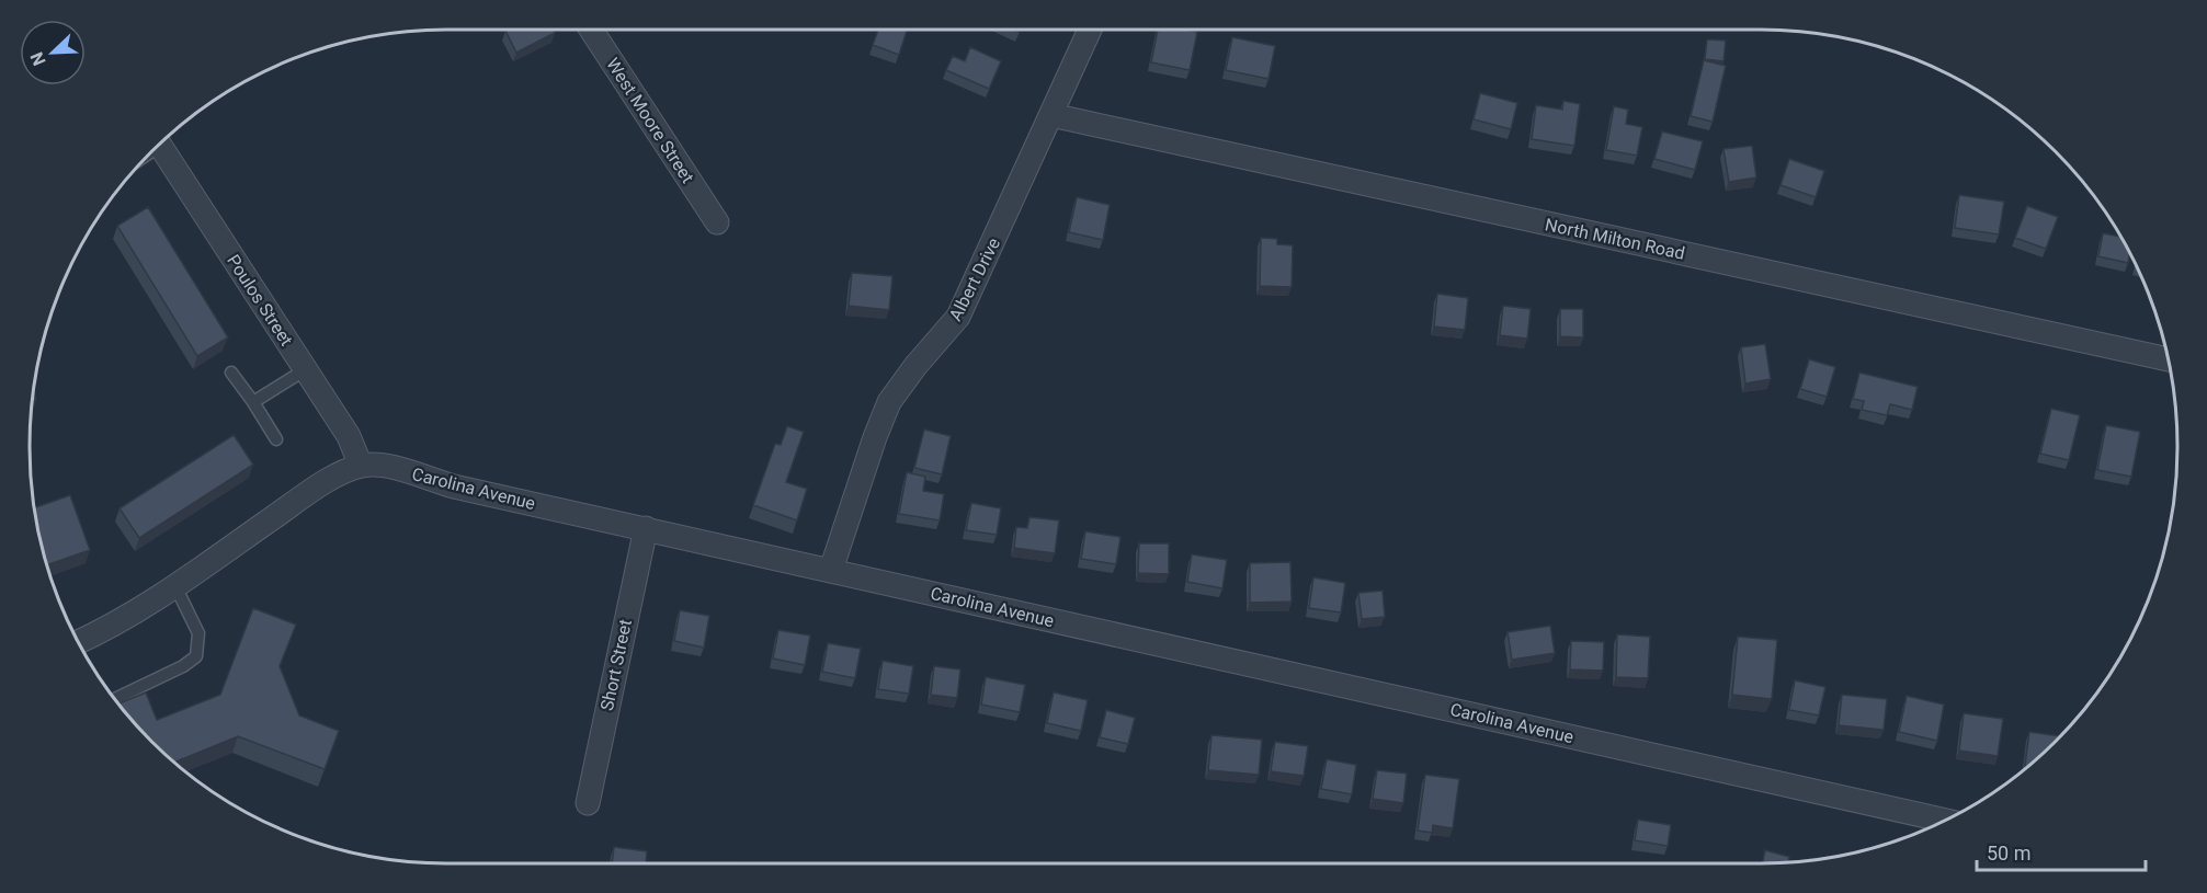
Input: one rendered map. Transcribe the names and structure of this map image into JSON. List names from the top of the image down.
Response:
{
  "streets": {
    "street": [
      "West Moore Street",
      "North Milton Road",
      "Albert Drive",
      "Poulos Street",
      "Carolina Avenue",
      "Short Street"
    ]
  },
  "crossings": [
    ["North Milton Road", "Albert Drive"],
    ["Albert Drive", "Carolina Avenue"],
    ["Poulos Street", "Carolina Avenue"],
    ["Carolina Avenue", "Short Street"]
  ],
  "scale_bar": "50 m",
  "north": "bottom left"
}
